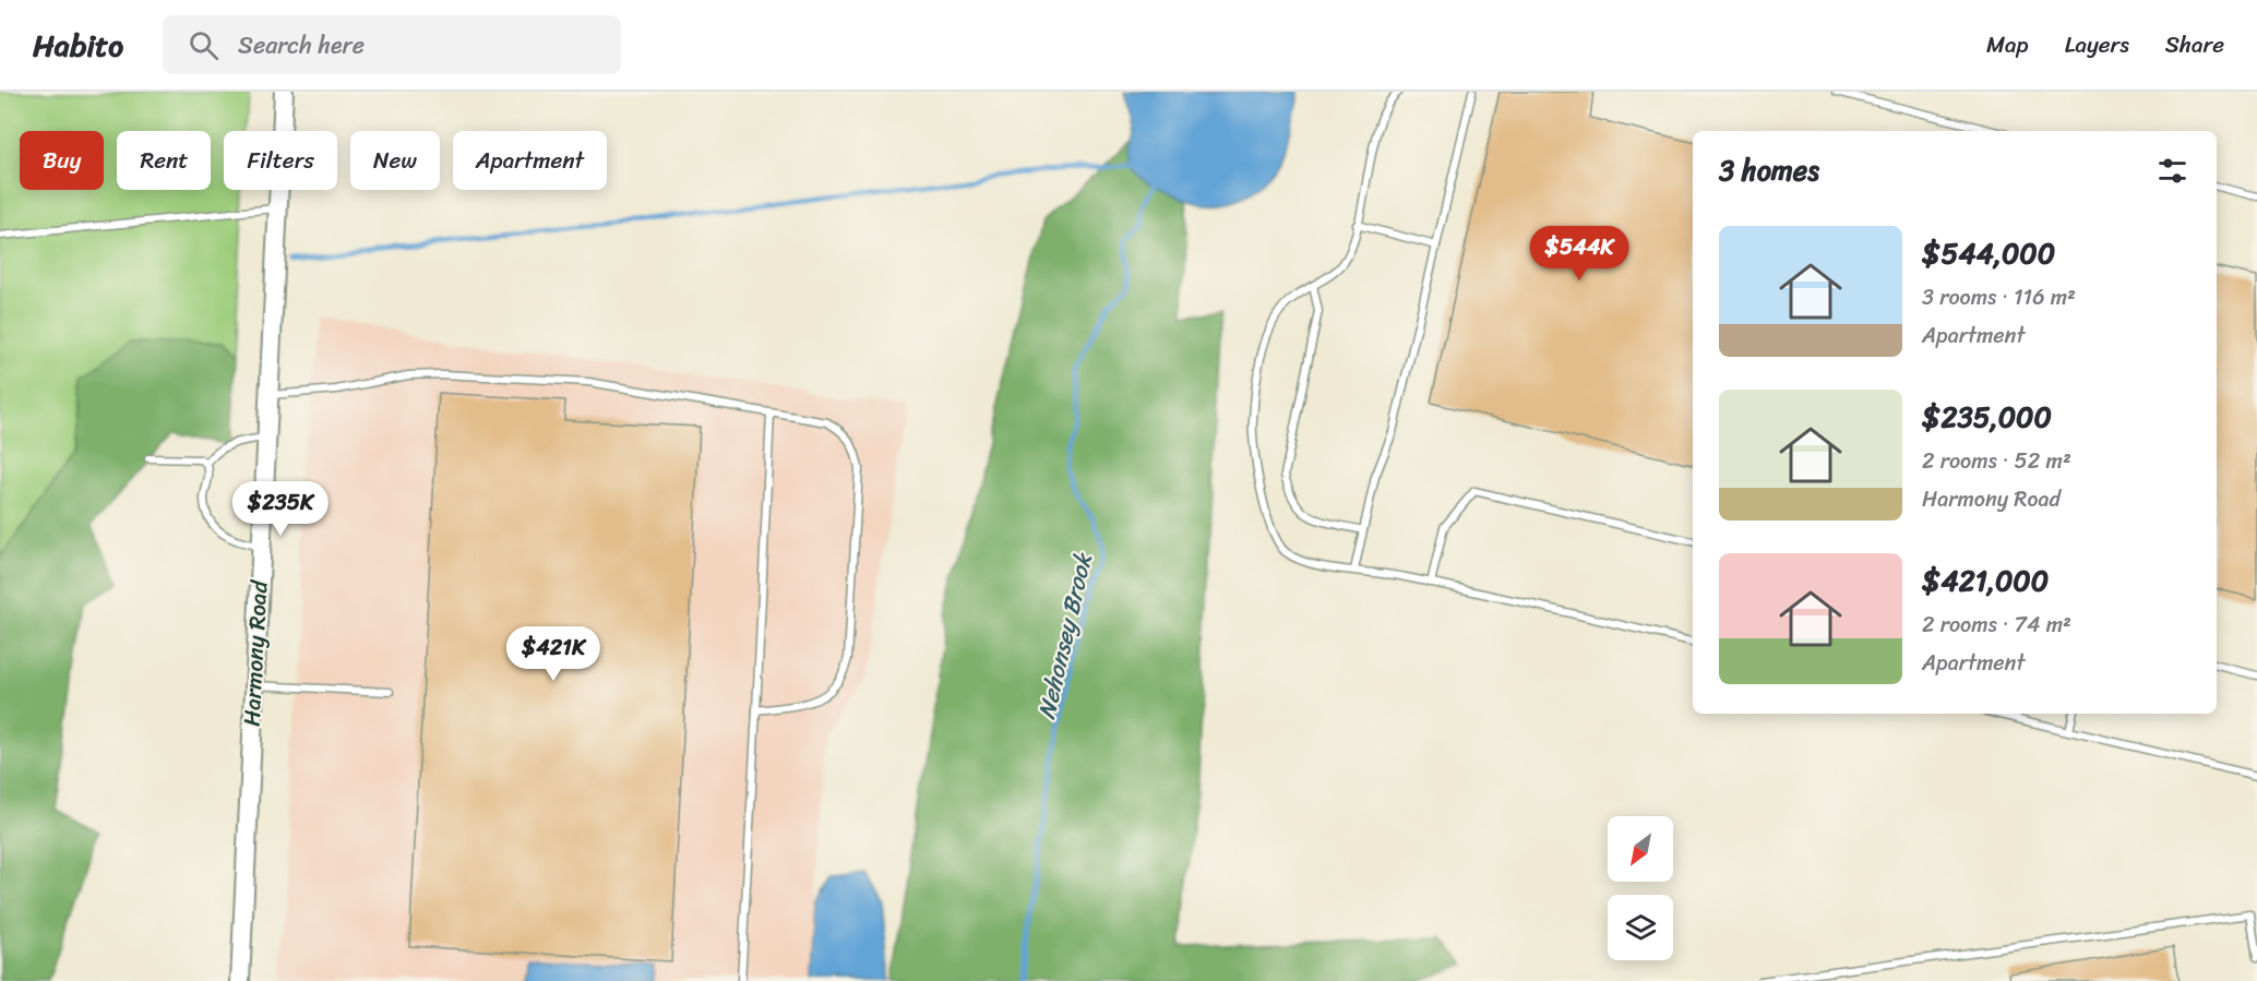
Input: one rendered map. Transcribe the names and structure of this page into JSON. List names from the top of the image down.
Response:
{
  "streets": {
    "main road": ["Harmony Road"]
  },
  "water": ["Nehonsey Brook"],
  "north": "bottom left",
  "page": {
    "header": "Habito",
    "search": "Search here",
    "nav": ["Map", "Layers", "Share"],
    "chip": [
      "Buy",
      "Rent",
      "Filters",
      "New",
      "Apartment"
    ],
    "heading": "3 homes",
    "list": [
      {
        "name": "$544,000",
        "note": "3 rooms · 116 m² · Apartment"
      },
      {
        "name": "$235,000",
        "note": "2 rooms · 52 m² · Harmony Road"
      },
      {
        "name": "$421,000",
        "note": "2 rooms · 74 m² · Apartment"
      }
    ],
    "price": ["$544K", "$235K", "$421K"]
  }
}
